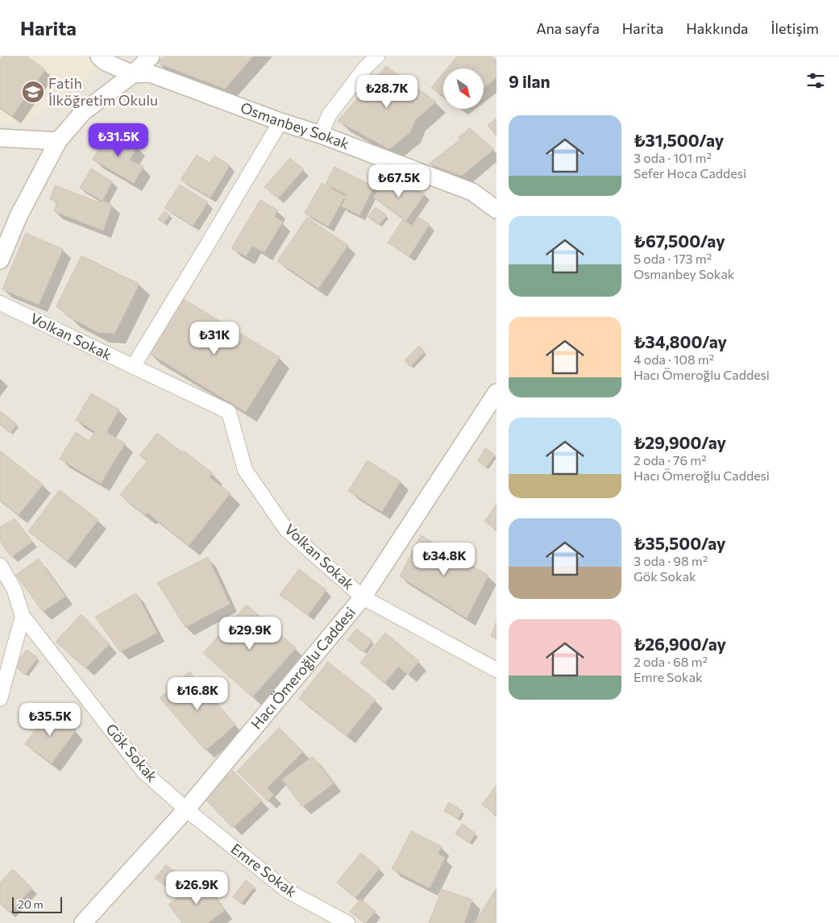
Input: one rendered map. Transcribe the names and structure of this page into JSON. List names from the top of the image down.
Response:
{
  "streets": {
    "street": [
      "Osmanbey Sokak",
      "Volkan Sokak",
      "Hacı Ömeroğlu Caddesi",
      "Gök Sokak",
      "Emre Sokak"
    ]
  },
  "crossings": [
    ["Volkan Sokak", "Hacı Ömeroğlu Caddesi"],
    ["Hacı Ömeroğlu Caddesi", "Gök Sokak"],
    ["Hacı Ömeroğlu Caddesi", "Emre Sokak"],
    ["Gök Sokak", "Emre Sokak"]
  ],
  "places": {
    "school or university": ["Fatih İlköğretim Okulu"]
  },
  "scale_bar": "20 m",
  "north": "bottom right",
  "page": {
    "header": "Harita",
    "nav": [
      "Ana sayfa",
      "Harita",
      "Hakkında",
      "İletişim"
    ],
    "heading": "9 ilan",
    "price": [
      "₺28.7K",
      "₺31.5K",
      "₺67.5K",
      "₺31K",
      "₺34.8K",
      "₺29.9K",
      "₺16.8K",
      "₺35.5K",
      "₺26.9K"
    ],
    "list": [
      {
        "name": "₺31,500/ay",
        "note": "3 oda · 101 m² · Sefer Hoca Caddesi"
      },
      {
        "name": "₺67,500/ay",
        "note": "5 oda · 173 m² · Osmanbey Sokak"
      },
      {
        "name": "₺34,800/ay",
        "note": "4 oda · 108 m² · Hacı Ömeroğlu Caddesi"
      },
      {
        "name": "₺29,900/ay",
        "note": "2 oda · 76 m² · Hacı Ömeroğlu Caddesi"
      },
      {
        "name": "₺35,500/ay",
        "note": "3 oda · 98 m² · Gök Sokak"
      },
      {
        "name": "₺26,900/ay",
        "note": "2 oda · 68 m² · Emre Sokak"
      }
    ],
    "scale": "20 m"
  }
}
